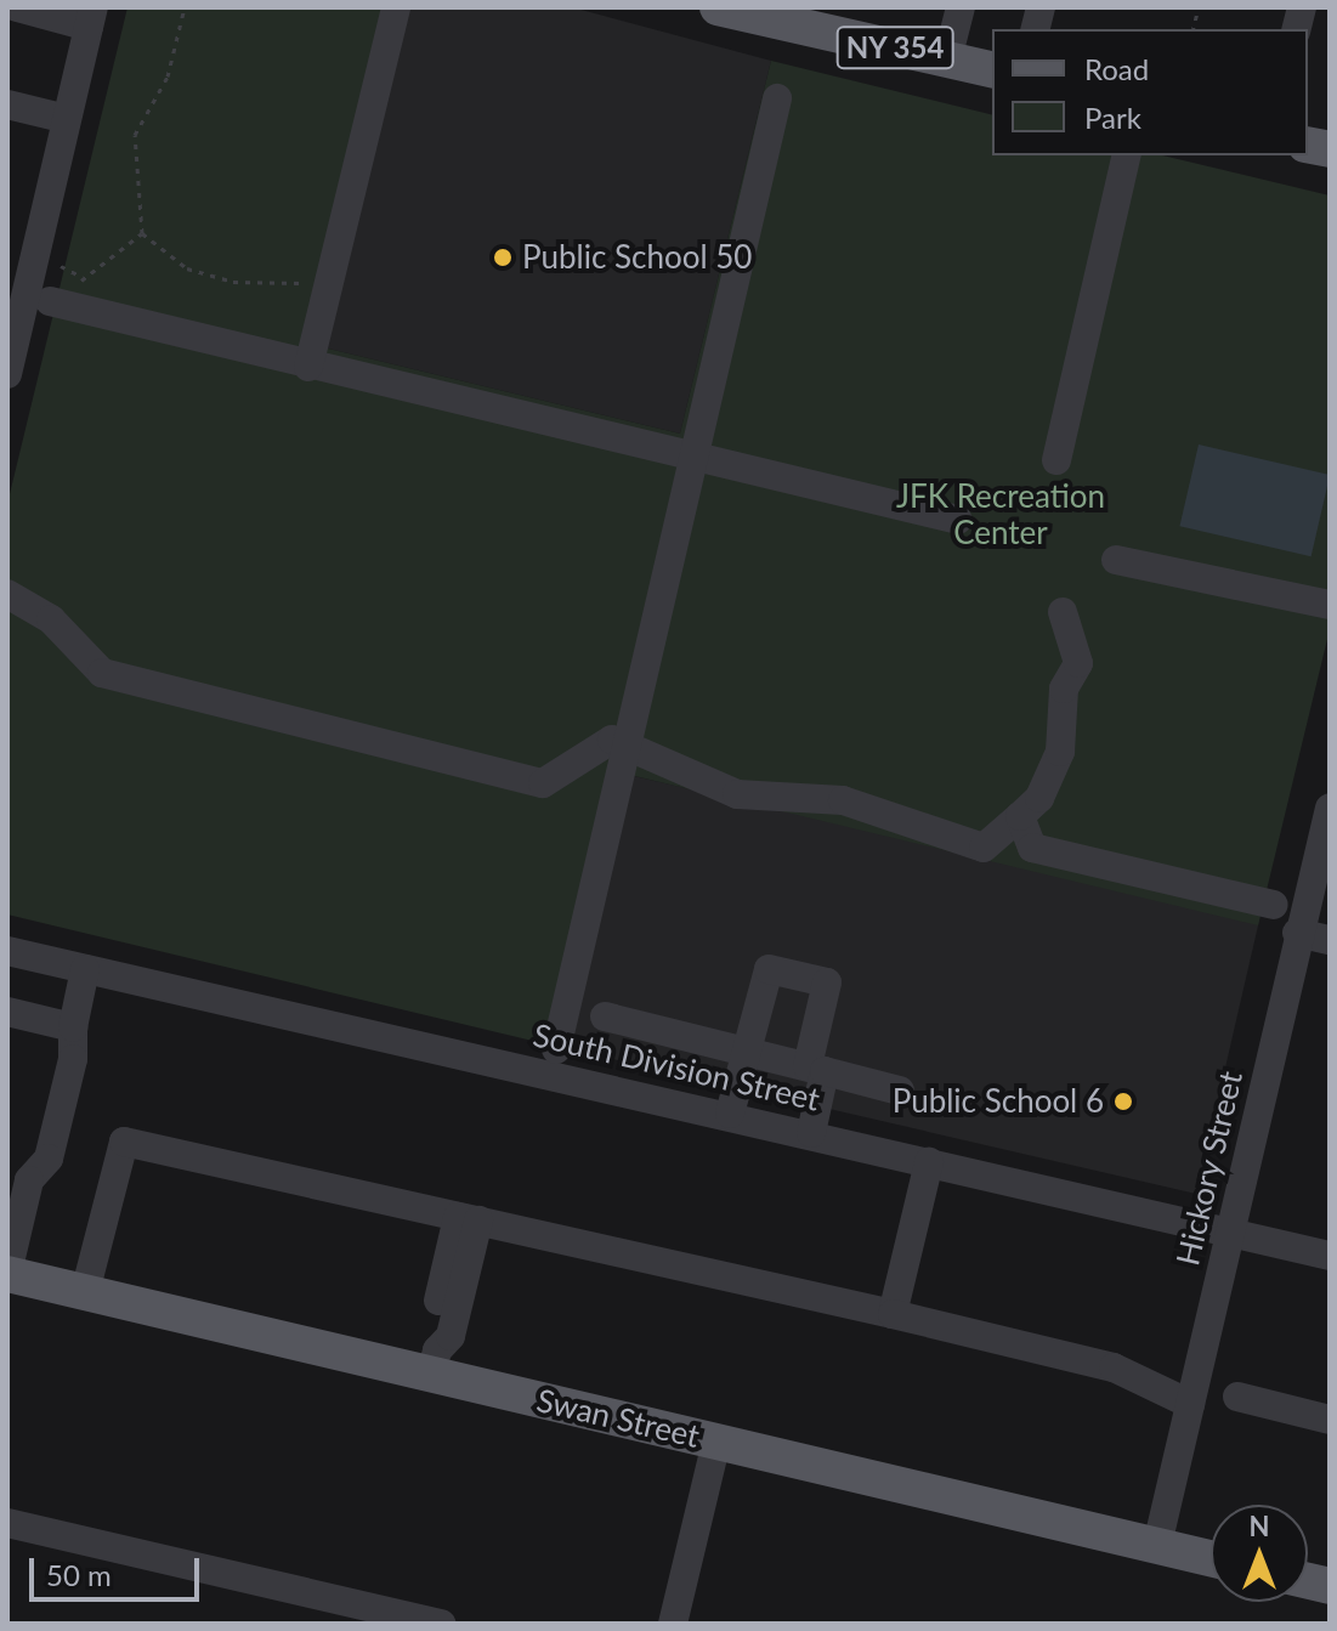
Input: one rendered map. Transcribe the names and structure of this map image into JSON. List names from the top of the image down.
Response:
{
  "streets": {
    "main road": ["NY 354", "Swan Street"],
    "street": ["South Division Street", "Hickory Street"]
  },
  "crossings": [
    ["South Division Street", "Hickory Street"],
    ["Hickory Street", "Swan Street"]
  ],
  "parks": ["JFK Recreation Center"],
  "places": ["Public School 50", "Public School 6"],
  "legend": ["Road", "Park"],
  "scale_bar": "50 m",
  "north": "top"
}
